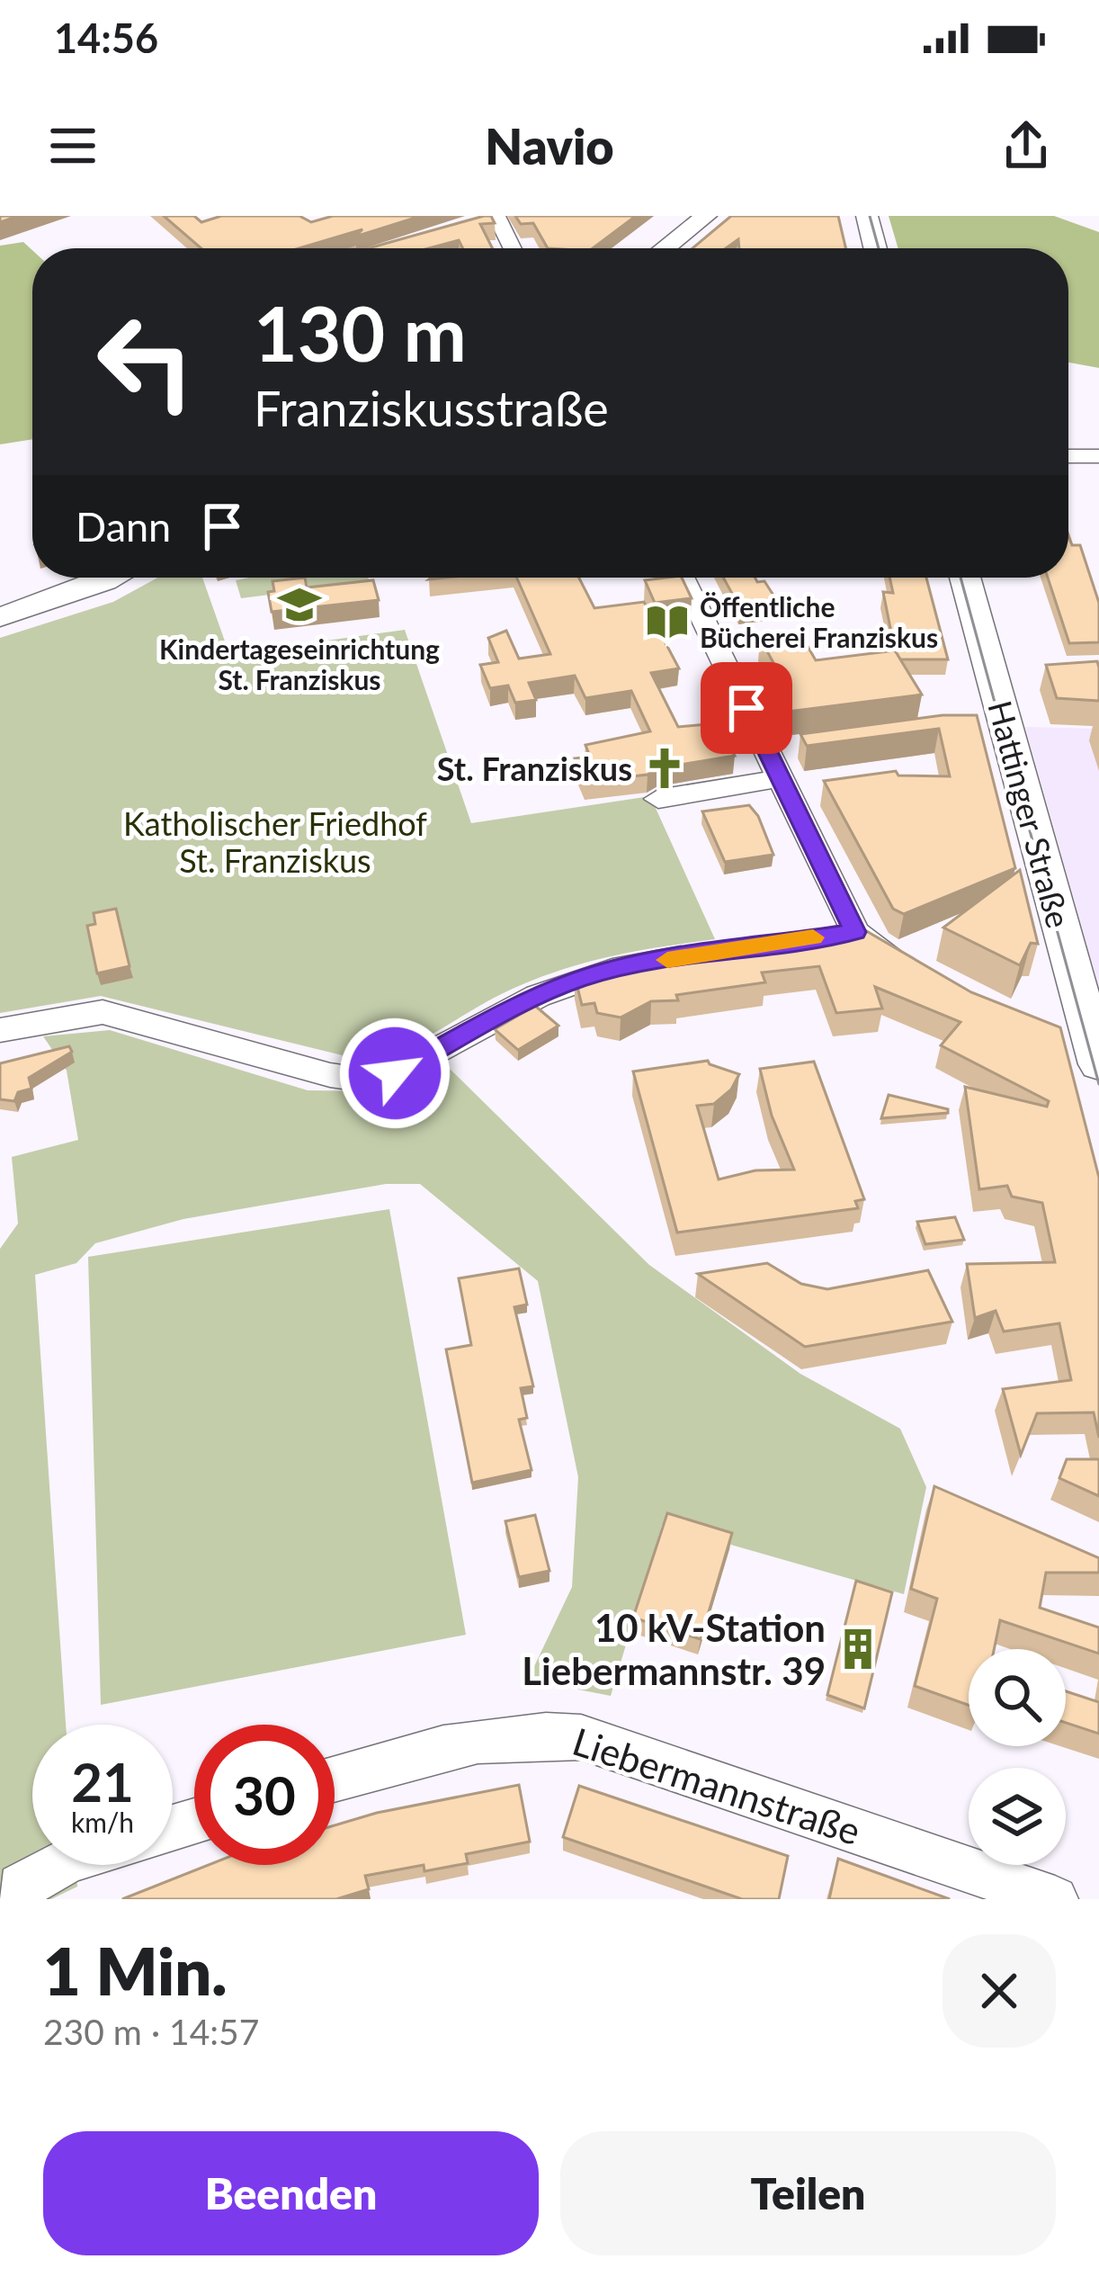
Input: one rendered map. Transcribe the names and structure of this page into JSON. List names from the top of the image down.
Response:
{
  "streets": {
    "main road": ["Hattinger Straße"],
    "street": ["Liebermannstraße"]
  },
  "parks": ["Katholischer Friedhof St. Franziskus"],
  "places": {
    "school or university": ["Kindertageseinrichtung St. Franziskus"],
    "library": ["Öffentliche Bücherei Franziskus"],
    "church": ["St. Franziskus"],
    "building": ["10 kV-Station Liebermannstr. 39"]
  },
  "page": {
    "status": "14:56",
    "header": "Navio",
    "turn": ["130 m", "Franziskusstraße"],
    "then": "Dann",
    "speed": "21 km/h",
    "limit": "30",
    "heading": ["1 Min.", "230 m · 14:57"],
    "buttons": ["Beenden", "Teilen"]
  }
}
